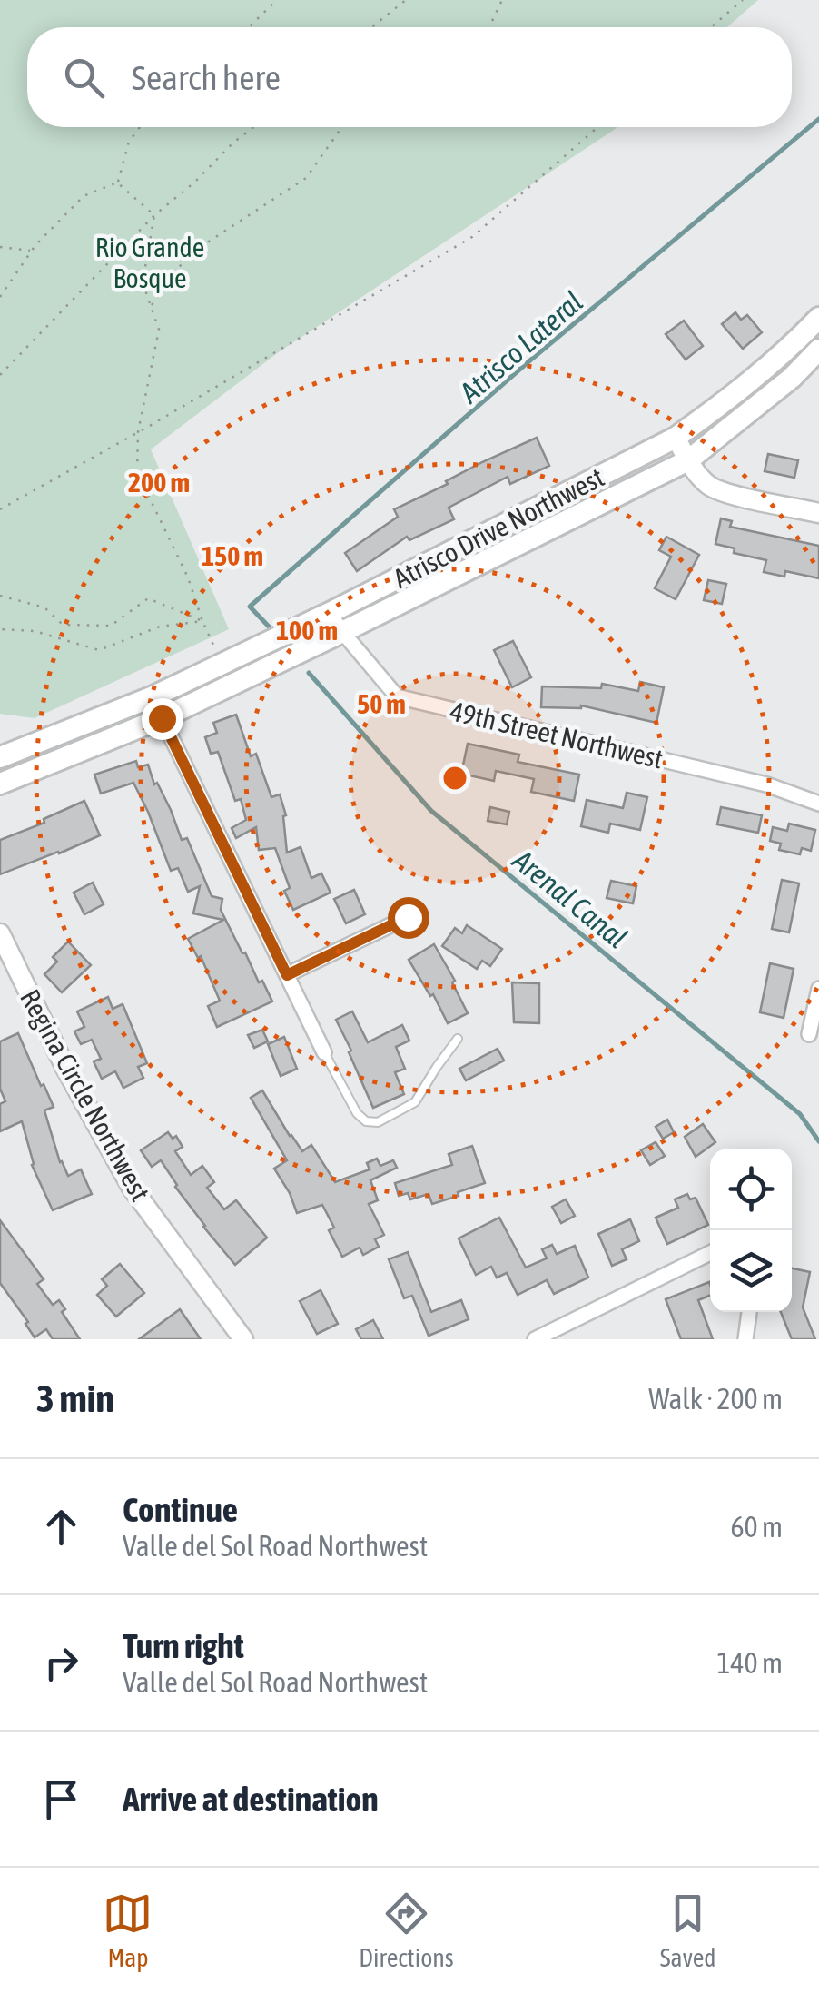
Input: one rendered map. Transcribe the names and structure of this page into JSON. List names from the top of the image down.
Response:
{
  "streets": {
    "main road": ["Atrisco Drive Northwest"],
    "street": ["49th Street Northwest", "Regina Circle Northwest"]
  },
  "crossings": [
    ["Atrisco Drive Northwest", "49th Street Northwest"]
  ],
  "water": ["Atrisco Lateral", "Arenal Canal"],
  "parks": ["Rio Grande Bosque"],
  "page": {
    "search": "Search here",
    "heading": ["3 min", "Walk · 200 m"],
    "list": [
      ["Continue", "Valle del Sol Road Northwest", "60 m"],
      ["Turn right", "Valle del Sol Road Northwest", "140 m"],
      "Arrive at destination"
    ],
    "nav": ["Map", "Directions", "Saved"]
  },
  "rings": [
    "200 m",
    "150 m",
    "100 m",
    "50 m"
  ]
}
